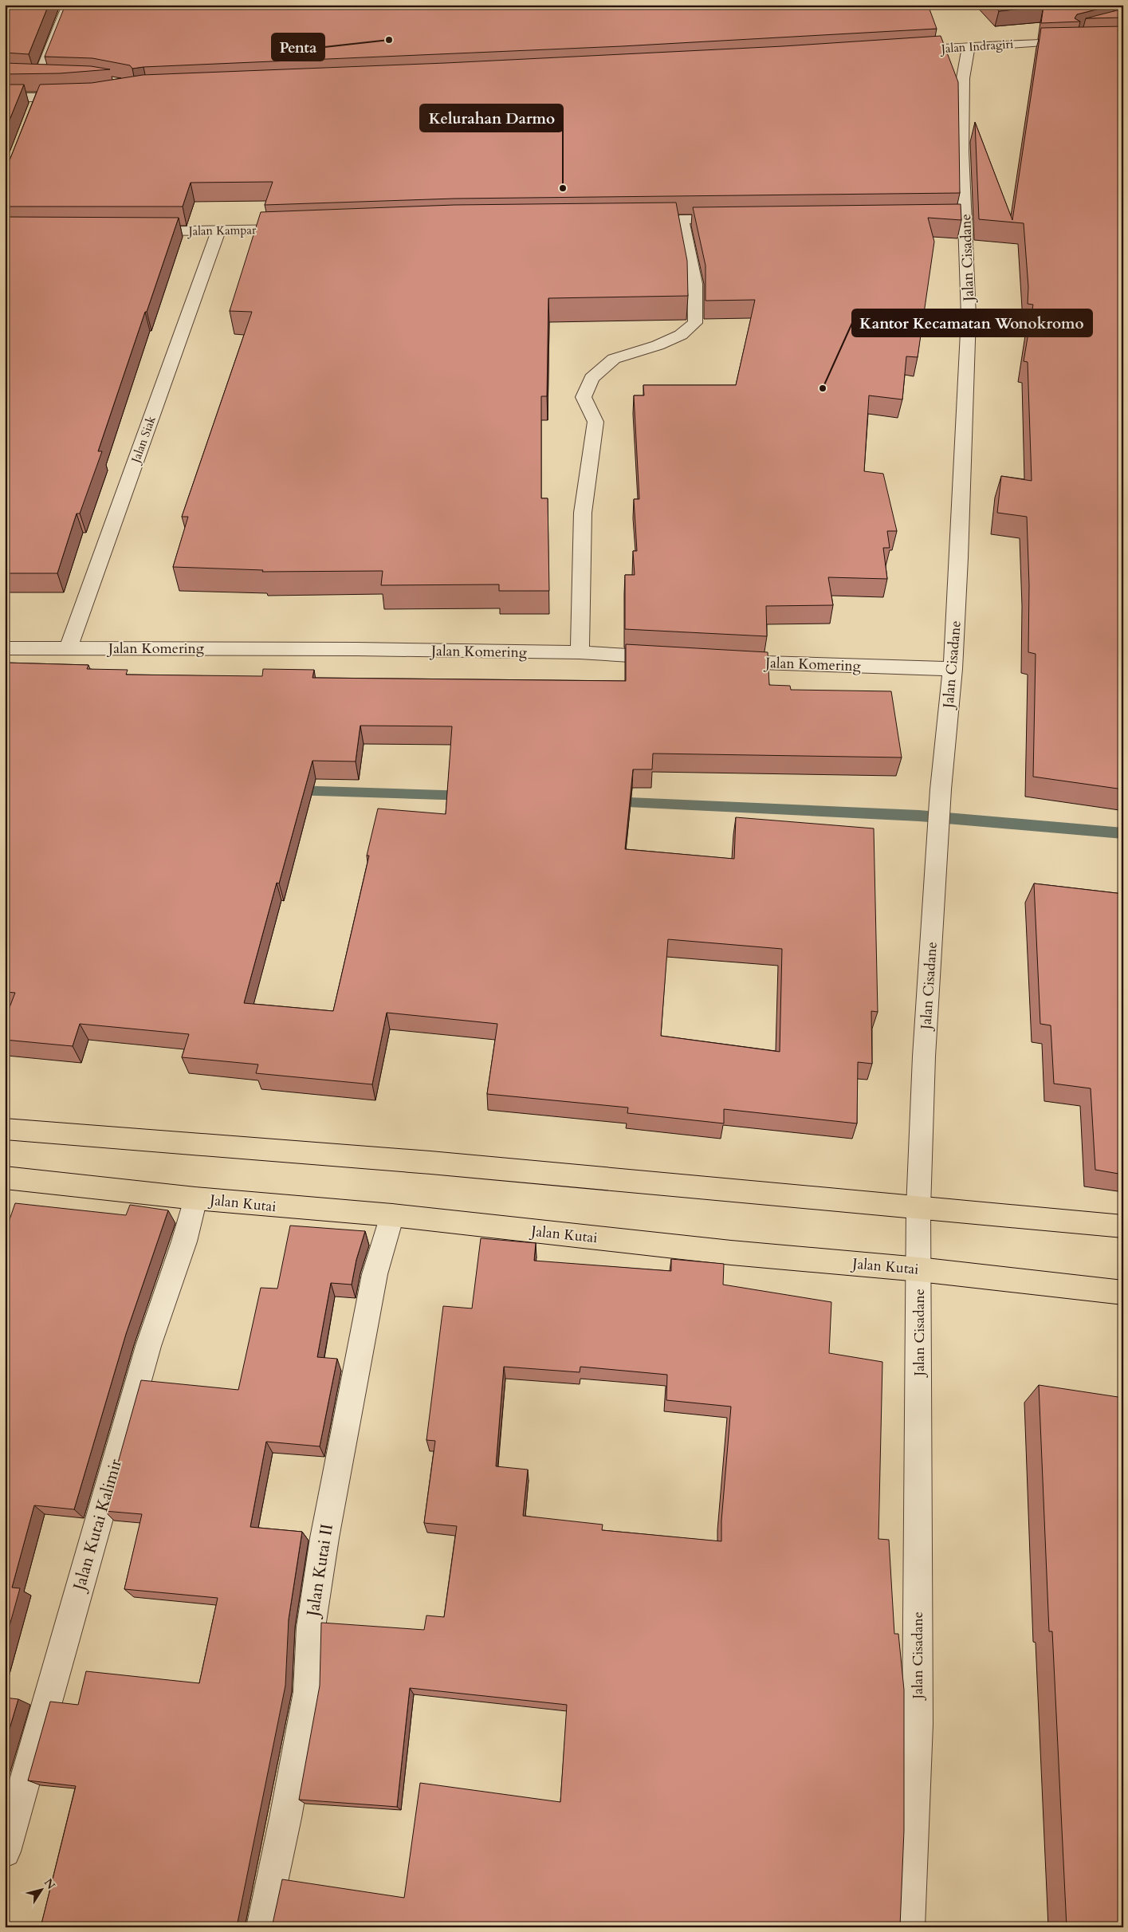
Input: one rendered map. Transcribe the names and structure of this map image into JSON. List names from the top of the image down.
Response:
{
  "streets": {
    "main road": ["Jalan Kutai"],
    "street": [
      "Jalan Indragiri",
      "Jalan Kampar",
      "Jalan Cisadane",
      "Jalan Siak",
      "Jalan Komering",
      "Jalan Kutai Kalimir",
      "Jalan Kutai II"
    ]
  },
  "crossings": [
    ["Jalan Indragiri", "Jalan Cisadane"],
    ["Jalan Kampar", "Jalan Siak"],
    ["Jalan Cisadane", "Jalan Komering"],
    ["Jalan Cisadane", "Jalan Kutai"],
    ["Jalan Siak", "Jalan Komering"],
    ["Jalan Kutai", "Jalan Kutai Kalimir"],
    ["Jalan Kutai", "Jalan Kutai II"]
  ],
  "places": ["Penta", "Kelurahan Darmo", "Kantor Kecamatan Wonokromo"],
  "north": "top right"
}
